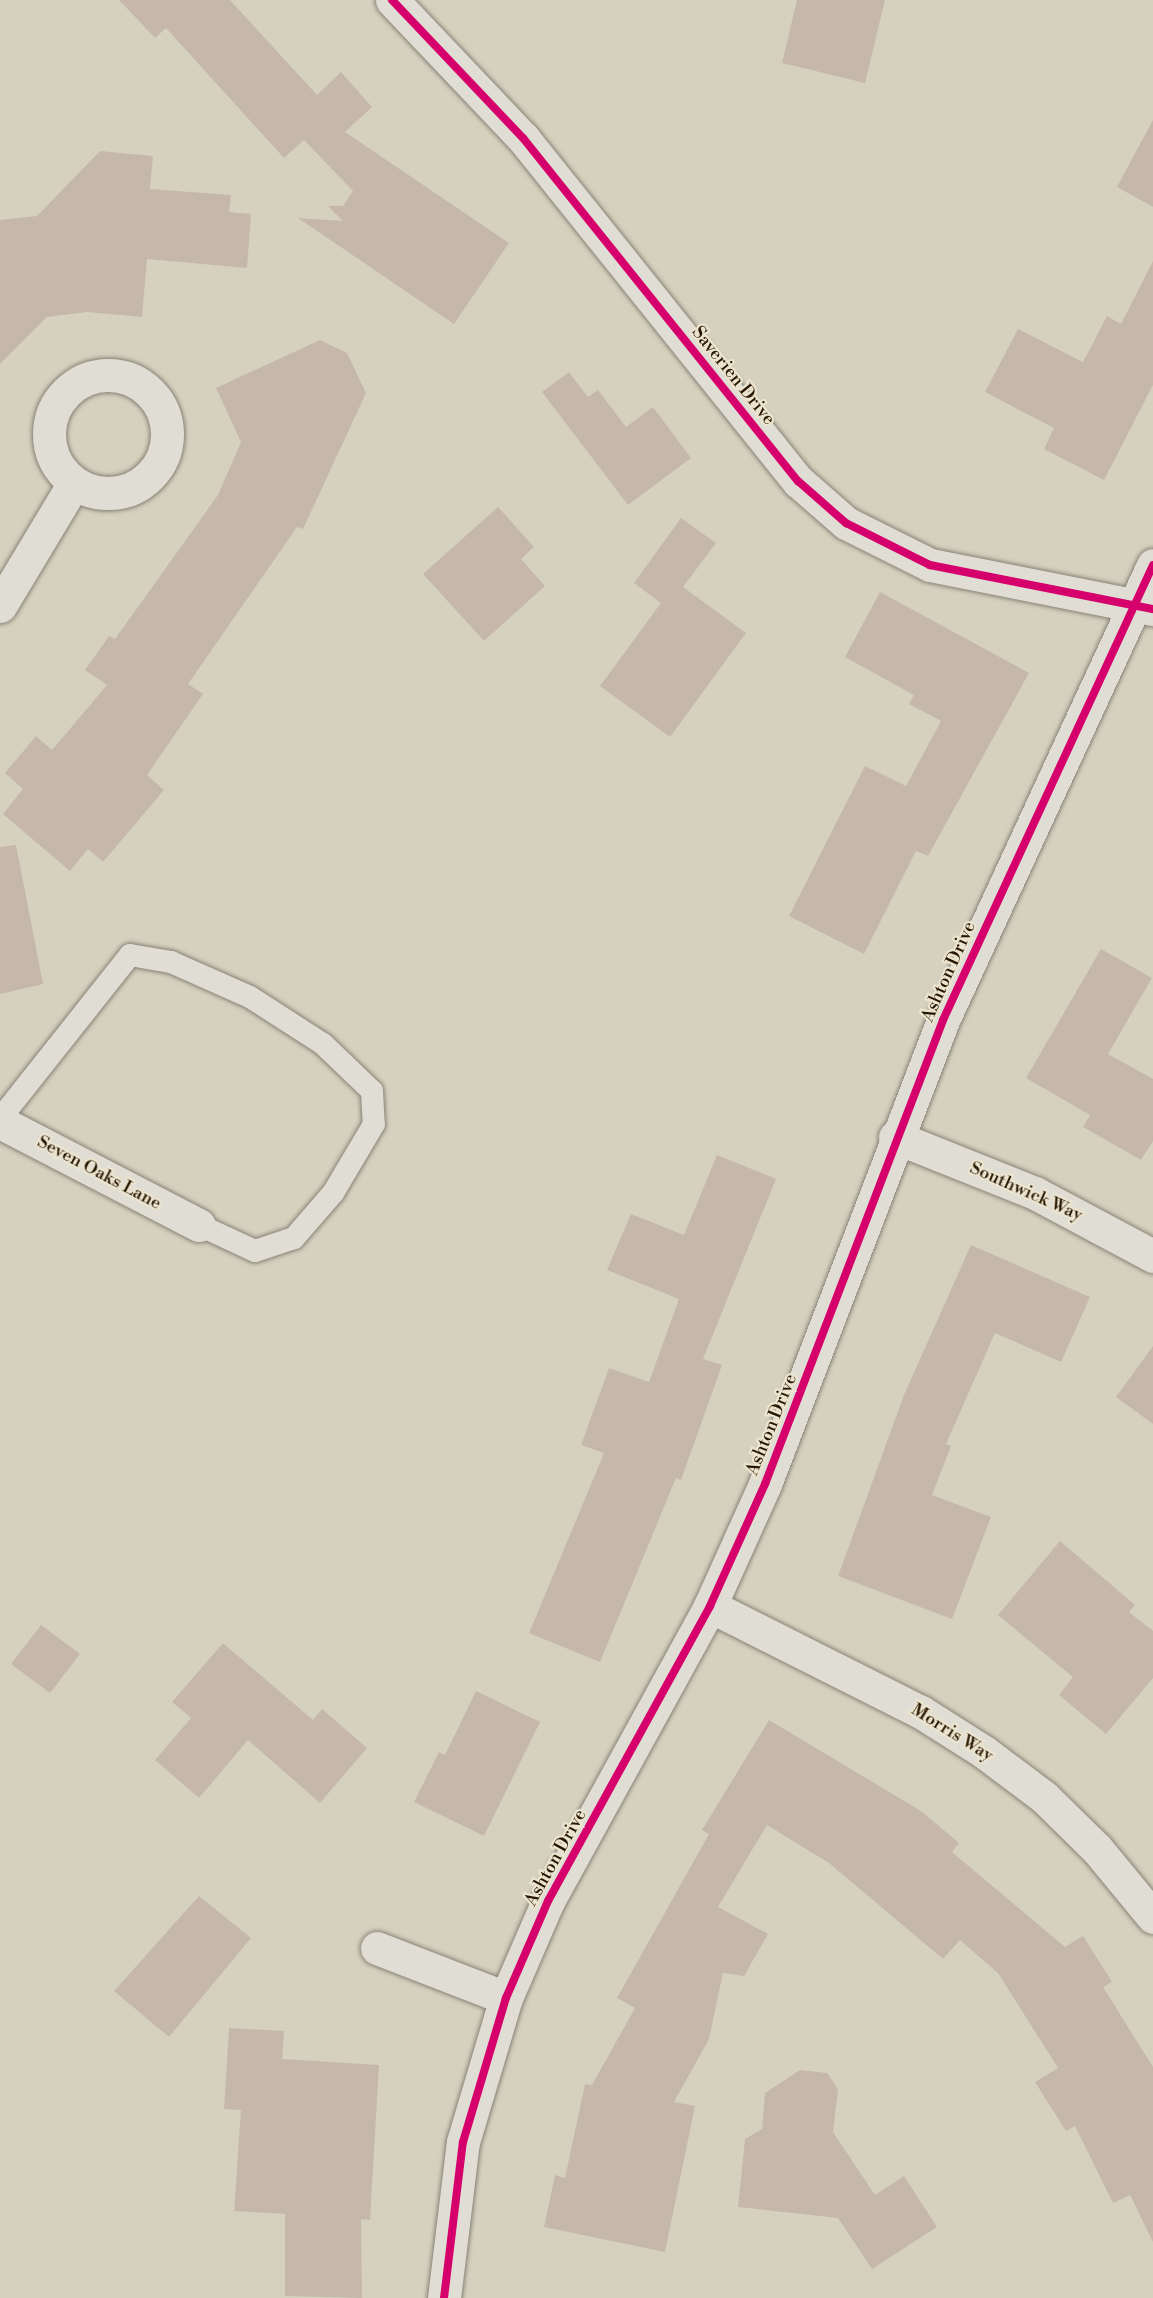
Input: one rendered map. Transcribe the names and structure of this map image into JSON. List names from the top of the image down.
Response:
{
  "streets": {
    "street": [
      "Saverien Drive",
      "Ashton Drive",
      "Seven Oaks Lane",
      "Southwick Way",
      "Morris Way"
    ]
  },
  "crossings": [
    ["Saverien Drive", "Ashton Drive"],
    ["Ashton Drive", "Southwick Way"],
    ["Ashton Drive", "Morris Way"]
  ]
}
